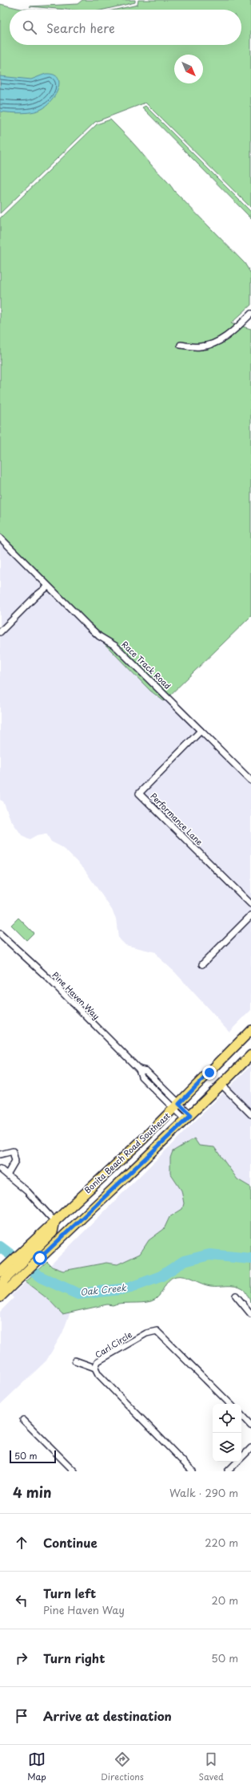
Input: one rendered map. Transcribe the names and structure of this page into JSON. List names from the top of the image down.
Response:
{
  "streets": {
    "main road": ["Bonita Beach Road Southeast"],
    "street": [
      "Race Track Road",
      "Performance Lane",
      "Pine Haven Way",
      "Carl Circle"
    ]
  },
  "crossings": [
    ["Race Track Road", "Performance Lane"],
    ["Pine Haven Way", "Bonita Beach Road Southeast"]
  ],
  "water": ["Oak Creek"],
  "scale_bar": "50 m",
  "north": "bottom right",
  "page": {
    "search": "Search here",
    "scale": "50 m",
    "heading": ["4 min", "Walk · 290 m"],
    "list": [
      ["Continue", "220 m"],
      ["Turn left", "Pine Haven Way", "20 m"],
      ["Turn right", "50 m"],
      "Arrive at destination"
    ],
    "nav": ["Map", "Directions", "Saved"]
  }
}
